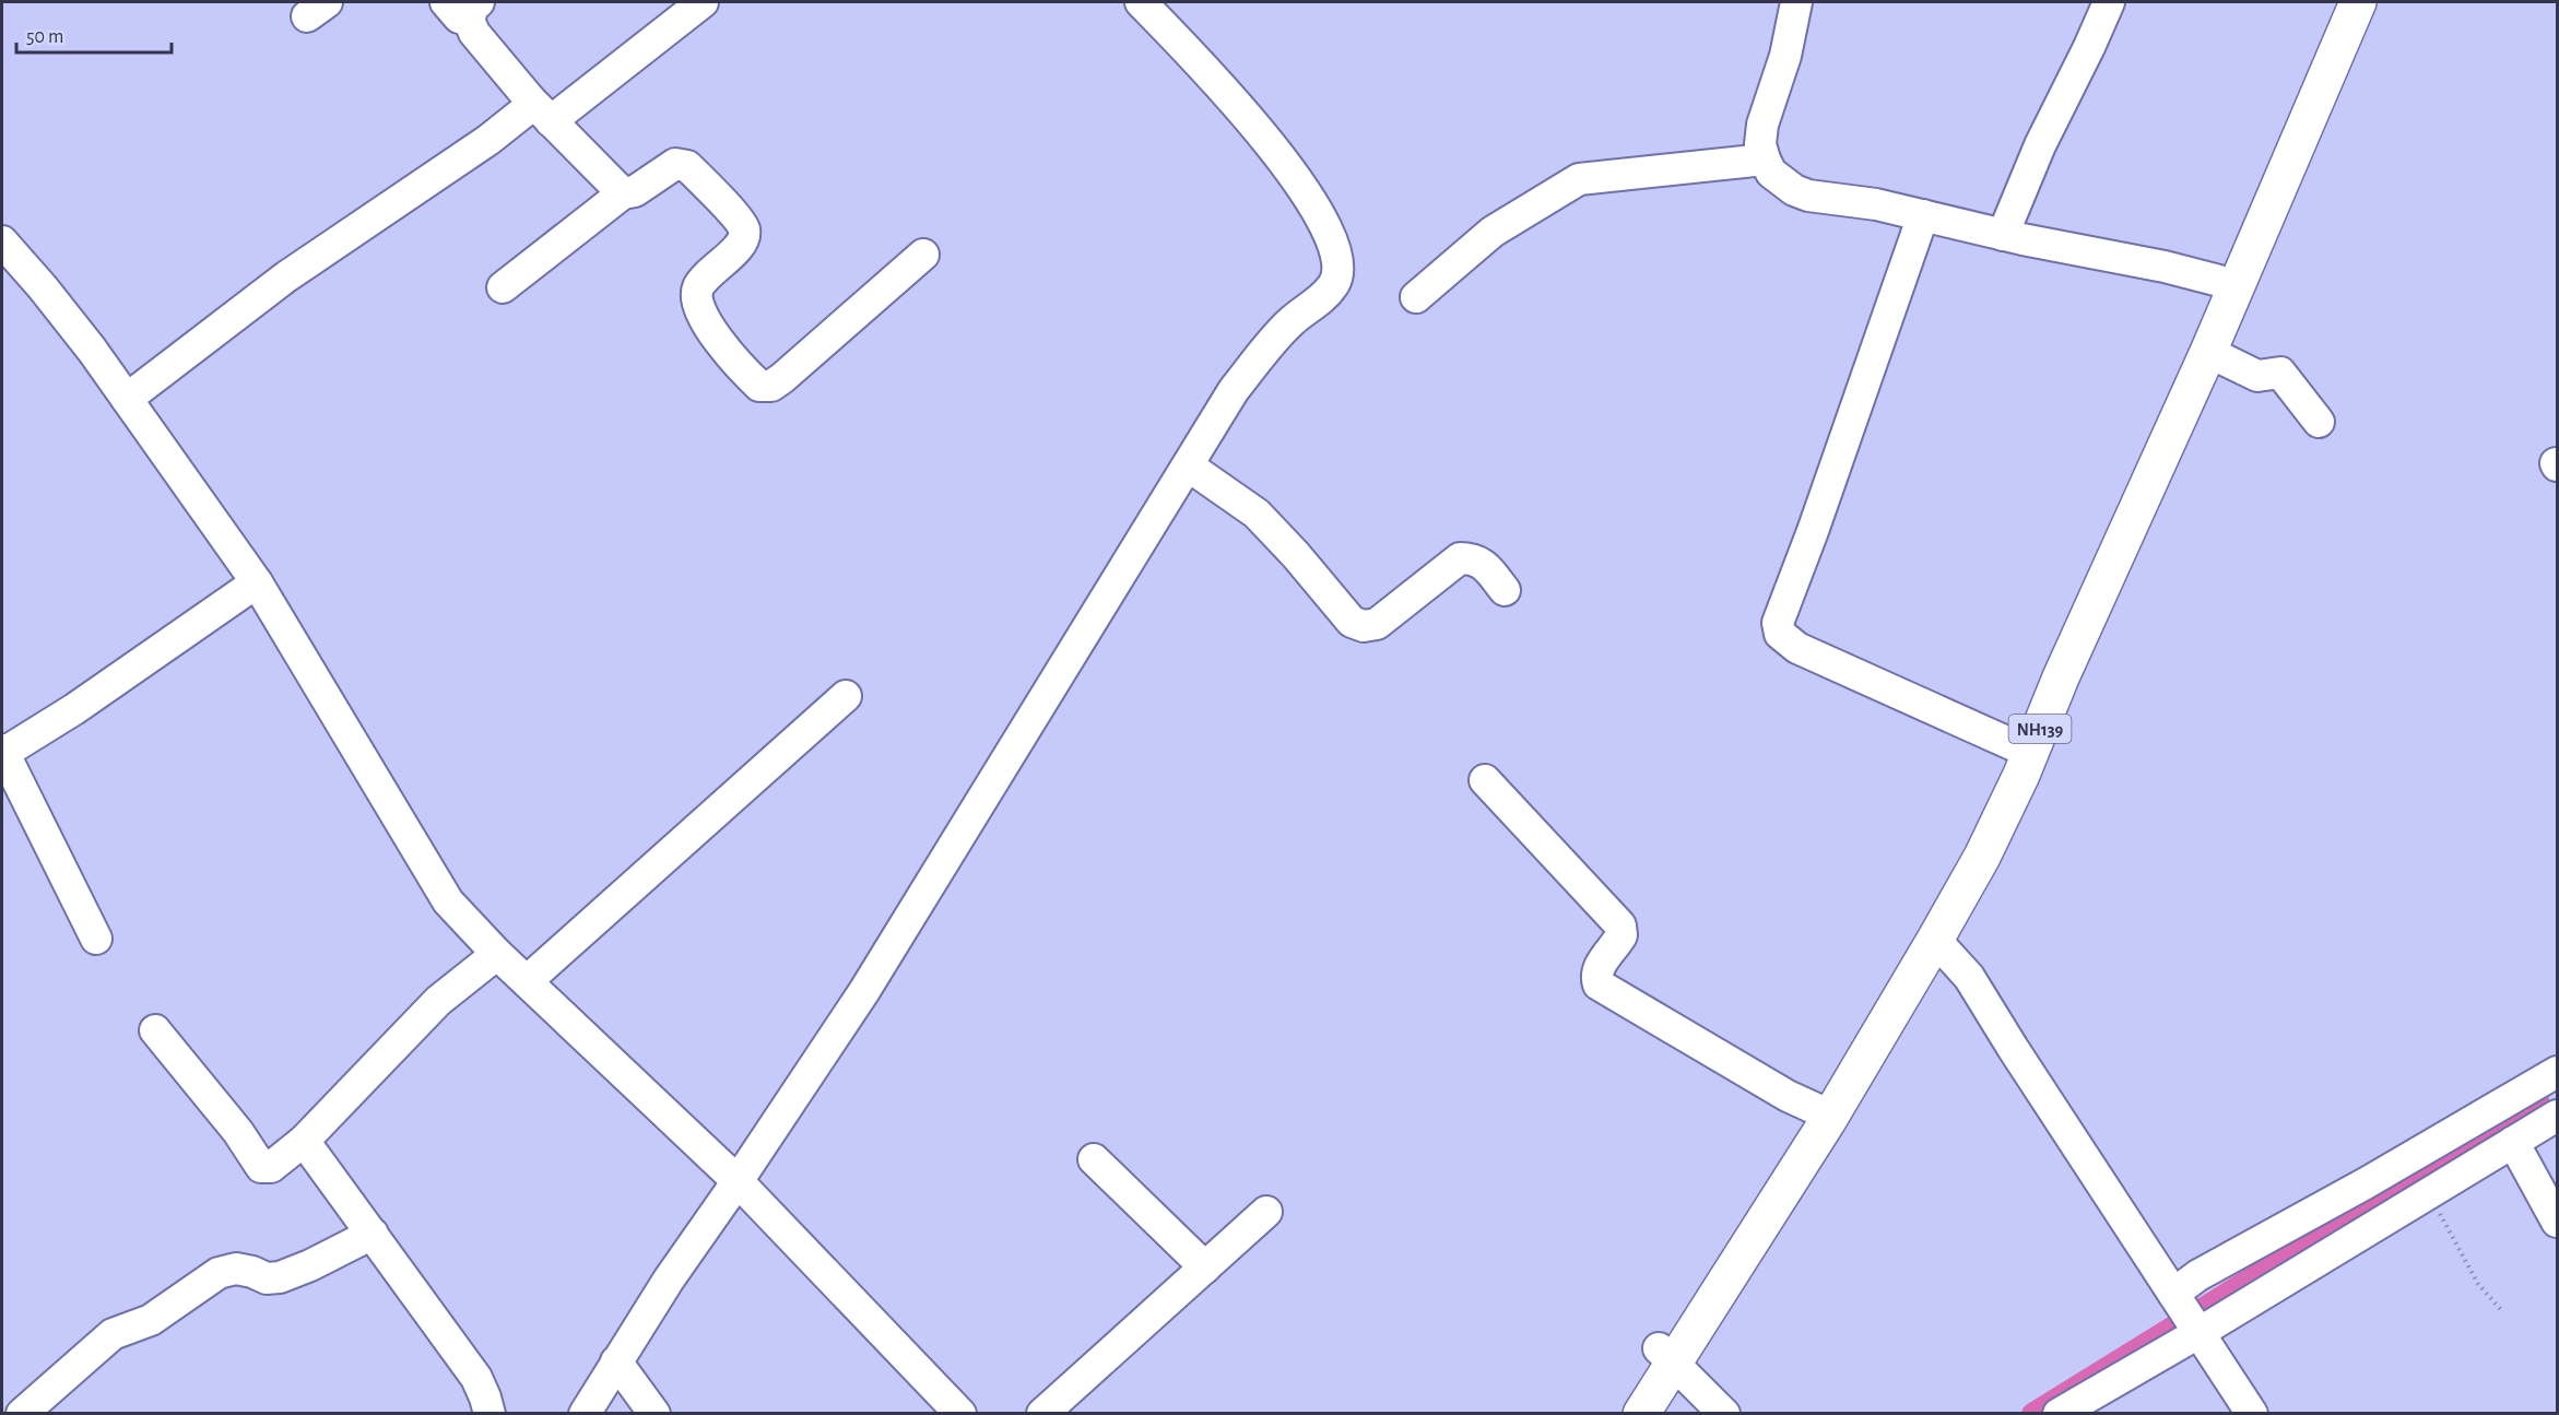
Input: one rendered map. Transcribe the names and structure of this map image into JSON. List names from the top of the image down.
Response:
{
  "streets": {
    "highway": ["NH139"]
  },
  "scale_bar": "50 m"
}
